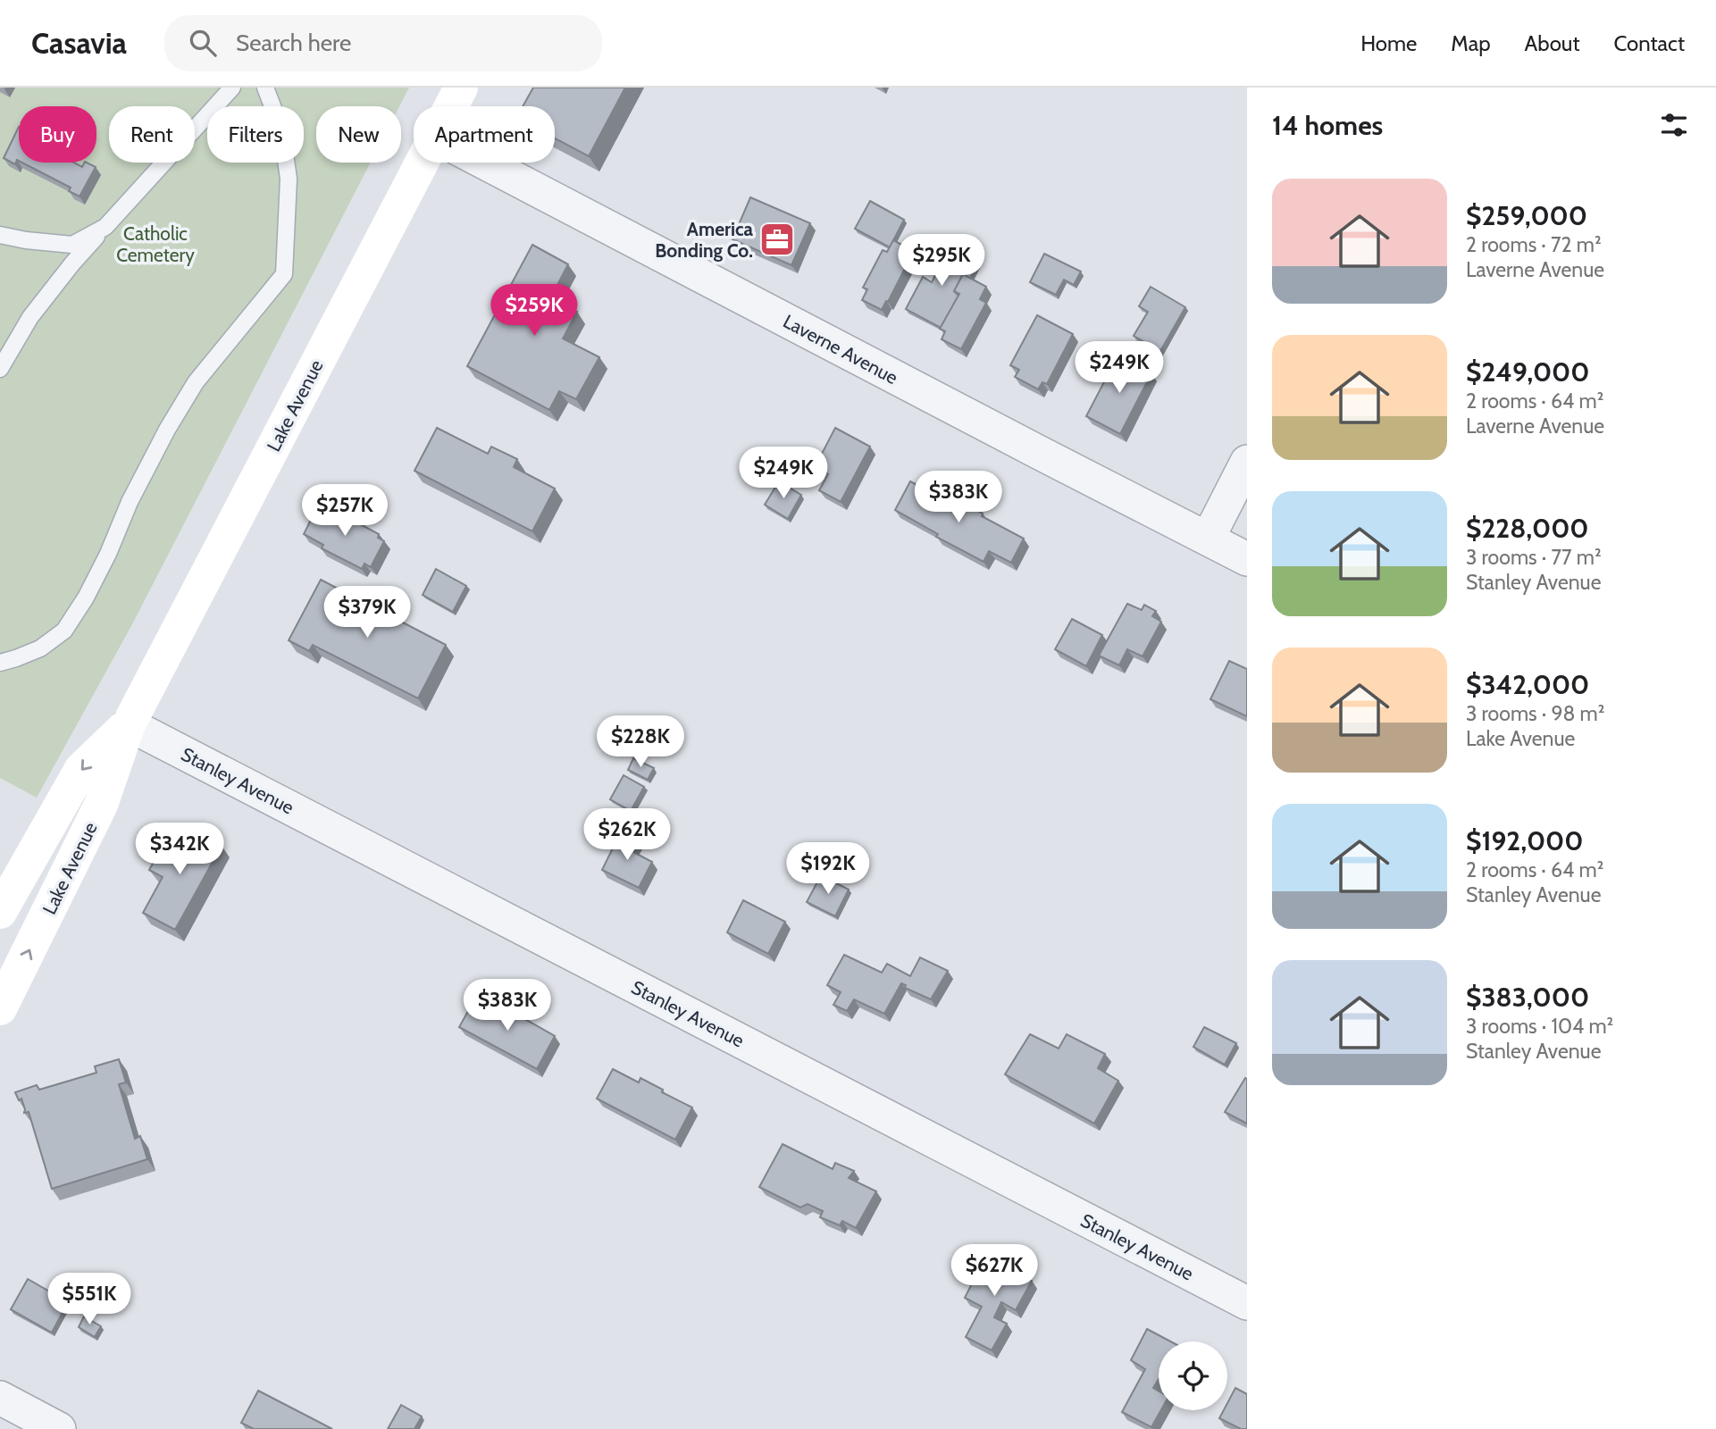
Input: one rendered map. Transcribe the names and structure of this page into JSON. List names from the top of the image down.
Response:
{
  "streets": {
    "main road": ["Lake Avenue"],
    "street": ["Laverne Avenue", "Stanley Avenue"]
  },
  "crossings": [
    ["Lake Avenue", "Stanley Avenue"]
  ],
  "parks": ["Catholic Cemetery"],
  "places": {
    "office": ["America Bonding Co."]
  },
  "page": {
    "header": "Casavia",
    "search": "Search here",
    "nav": [
      "Home",
      "Map",
      "About",
      "Contact"
    ],
    "heading": "14 homes",
    "chip": [
      "Buy",
      "Rent",
      "Filters",
      "New",
      "Apartment"
    ],
    "list": [
      {
        "name": "$259,000",
        "note": "2 rooms · 72 m² · Laverne Avenue"
      },
      {
        "name": "$249,000",
        "note": "2 rooms · 64 m² · Laverne Avenue"
      },
      {
        "name": "$228,000",
        "note": "3 rooms · 77 m² · Stanley Avenue"
      },
      {
        "name": "$342,000",
        "note": "3 rooms · 98 m² · Lake Avenue"
      },
      {
        "name": "$192,000",
        "note": "2 rooms · 64 m² · Stanley Avenue"
      },
      {
        "name": "$383,000",
        "note": "3 rooms · 104 m² · Stanley Avenue"
      }
    ],
    "price": [
      "$295K",
      "$259K",
      "$249K",
      "$249K",
      "$383K",
      "$257K",
      "$379K",
      "$228K",
      "$262K",
      "$342K",
      "$192K",
      "$383K",
      "$627K",
      "$551K"
    ]
  }
}
